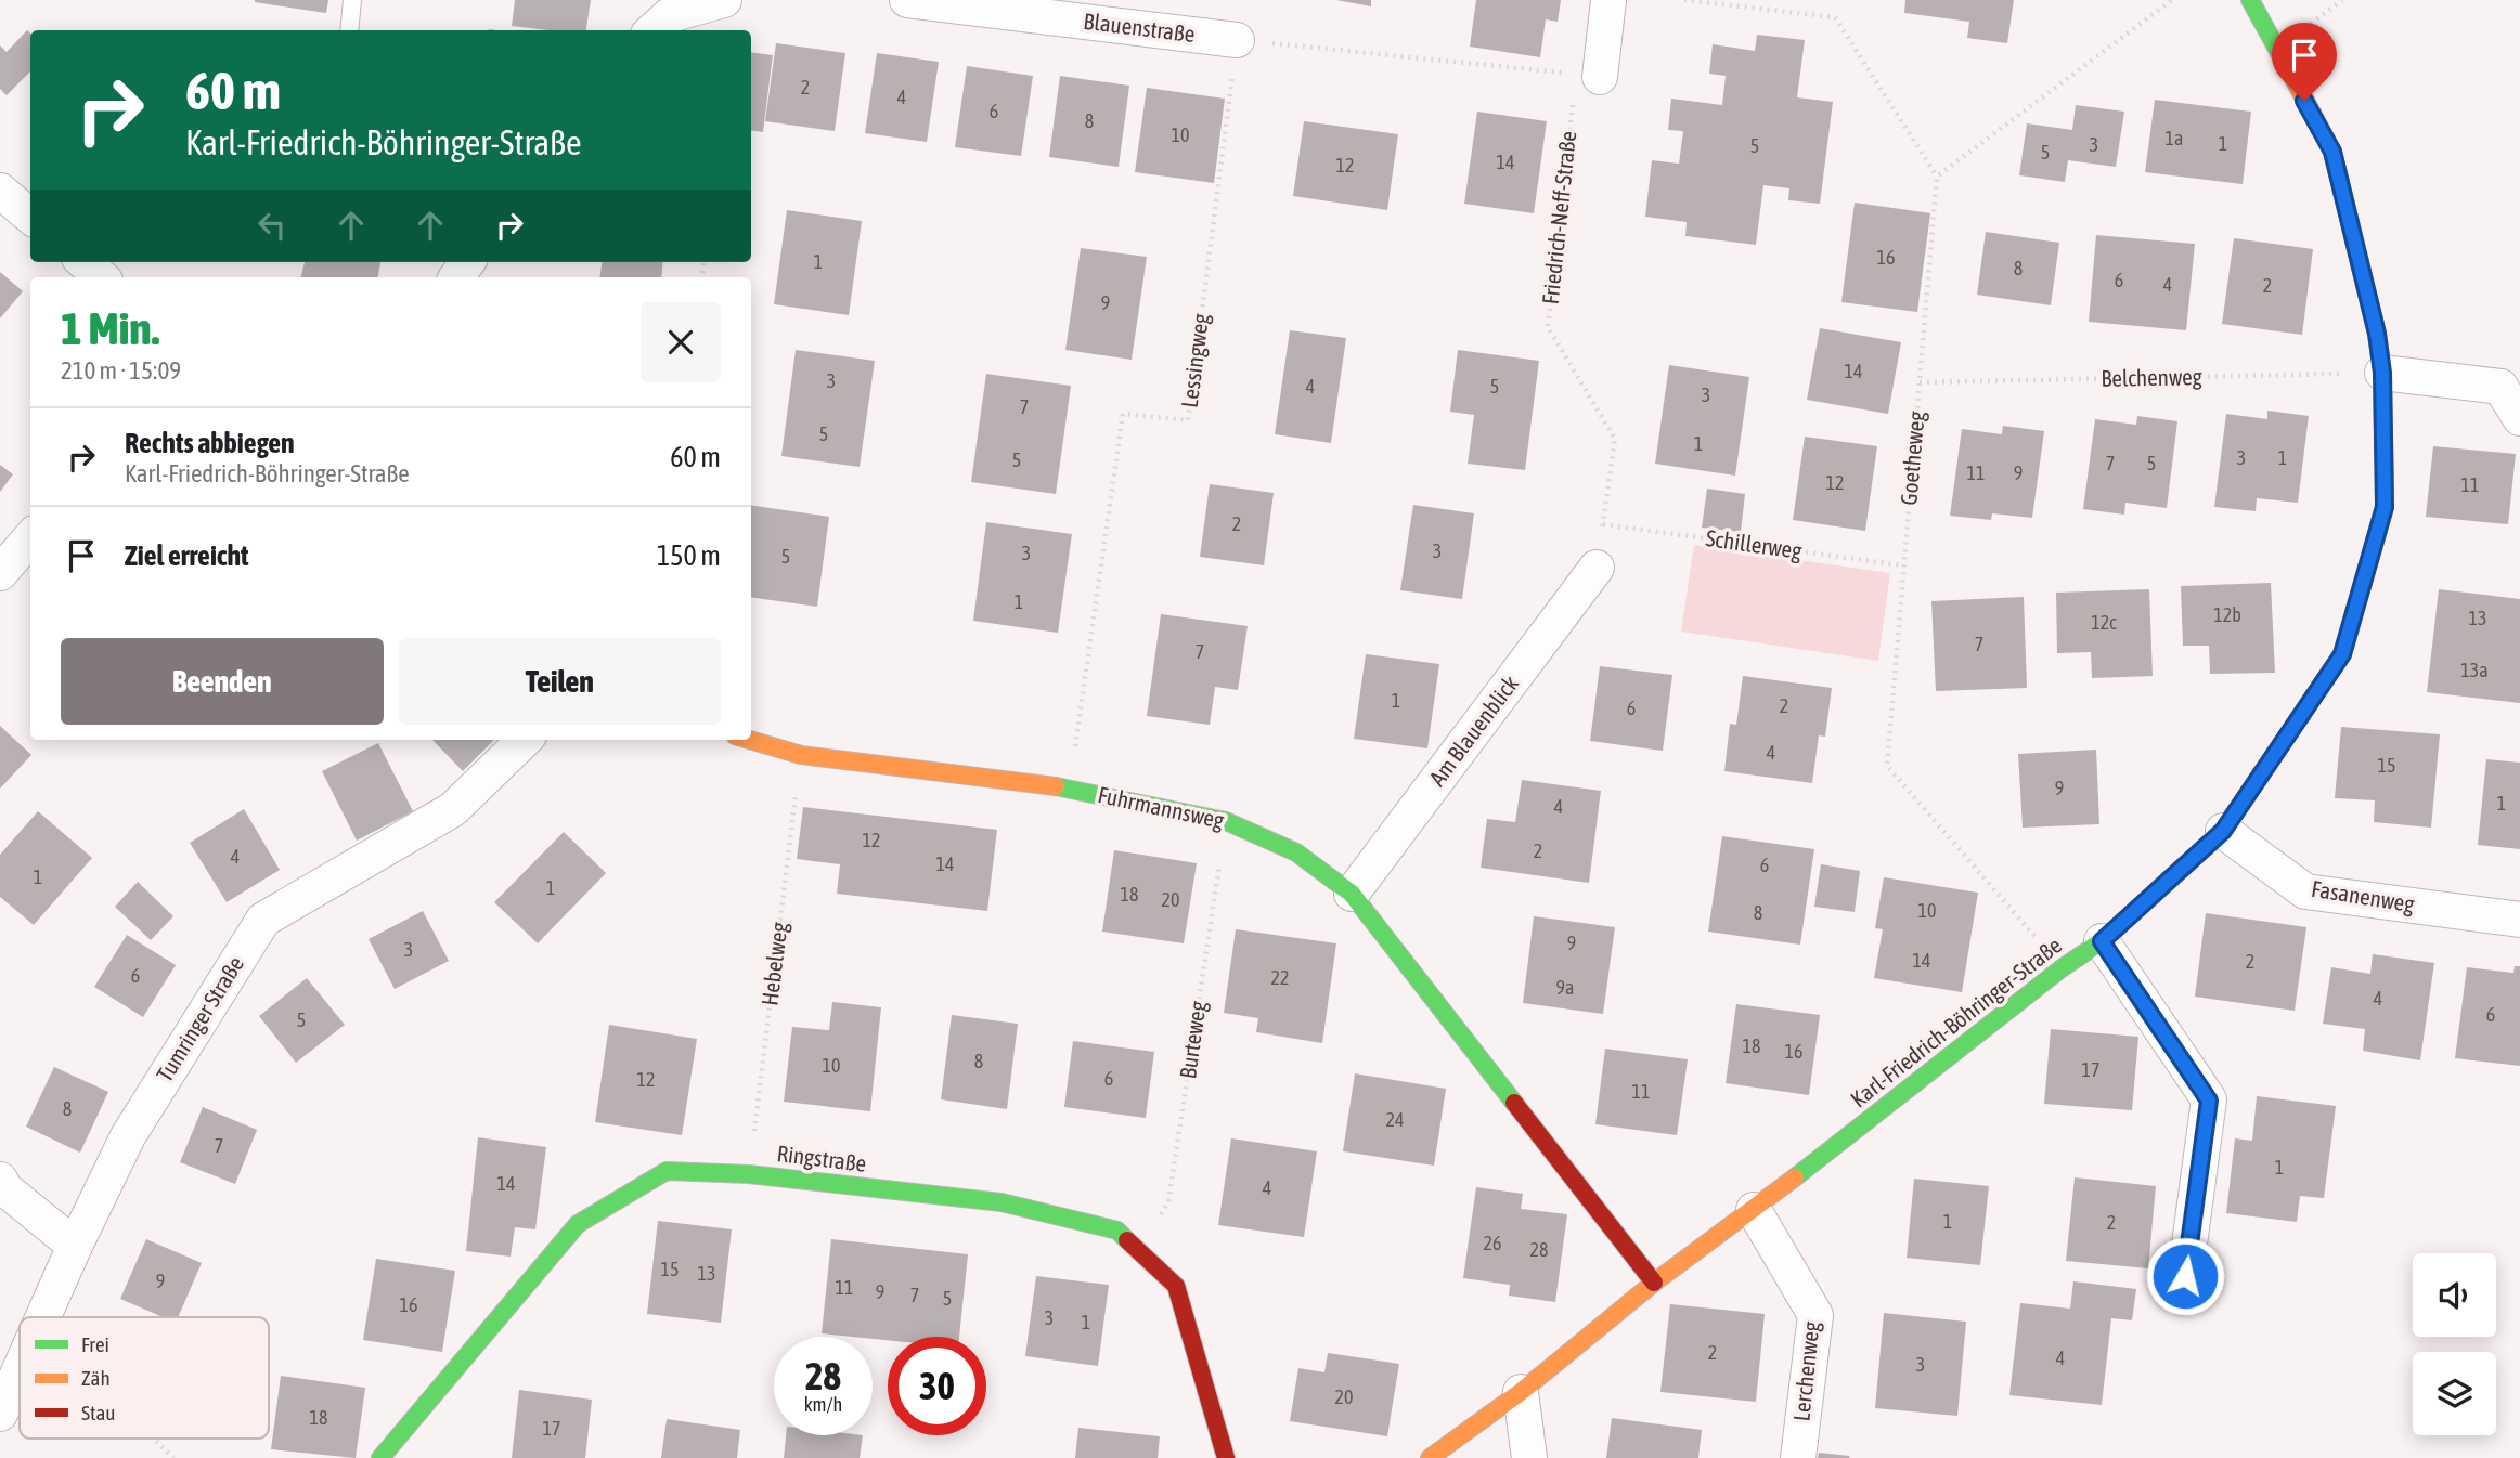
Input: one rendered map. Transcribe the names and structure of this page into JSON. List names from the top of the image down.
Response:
{
  "streets": {
    "street": [
      "Blauenstraße",
      "Am Blauenblick",
      "Fuhrmannsweg",
      "Fasanenweg",
      "Tumringer Straße",
      "Karl-Friedrich-Böhringer-Straße",
      "Ringstraße",
      "Lerchenweg"
    ],
    "path": [
      "Friedrich-Neff-Straße",
      "Lessingweg",
      "Belchenweg",
      "Goetheweg",
      "Schillerweg",
      "Hebelweg",
      "Burteweg"
    ]
  },
  "crossings": [
    ["Blauenstraße", "Lessingweg"],
    ["Friedrich-Neff-Straße", "Schillerweg"],
    ["Friedrich-Neff-Straße", "Am Blauenblick"],
    ["Lessingweg", "Fuhrmannsweg"],
    ["Belchenweg", "Goetheweg"],
    ["Belchenweg", "Karl-Friedrich-Böhringer-Straße"],
    ["Goetheweg", "Schillerweg"],
    ["Goetheweg", "Karl-Friedrich-Böhringer-Straße"],
    ["Am Blauenblick", "Fuhrmannsweg"],
    ["Fuhrmannsweg", "Hebelweg"],
    ["Fuhrmannsweg", "Karl-Friedrich-Böhringer-Straße"],
    ["Fuhrmannsweg", "Burteweg"],
    ["Fasanenweg", "Karl-Friedrich-Böhringer-Straße"],
    ["Hebelweg", "Ringstraße"],
    ["Karl-Friedrich-Böhringer-Straße", "Lerchenweg"],
    ["Burteweg", "Ringstraße"]
  ],
  "house_numbers": [
    "2",
    "4",
    "6",
    "8",
    "10",
    "1a",
    "1",
    "3",
    "5",
    "5",
    "14",
    "12",
    "16",
    "1",
    "8",
    "6",
    "4",
    "2",
    "9",
    "14",
    "3",
    "4",
    "5",
    "3",
    "7",
    "5",
    "1",
    "3",
    "1",
    "5",
    "7",
    "5",
    "11",
    "9",
    "12",
    "11",
    "2",
    "3",
    "3",
    "5",
    "1",
    "12b",
    "13",
    "12c",
    "7",
    "7",
    "13a",
    "1",
    "2",
    "6",
    "4",
    "15",
    "9",
    "1",
    "4",
    "12",
    "2",
    "4",
    "14",
    "6",
    "1",
    "1",
    "18",
    "20",
    "10",
    "8",
    "9",
    "3",
    "14",
    "2",
    "6",
    "22",
    "9a",
    "4",
    "6",
    "5",
    "18",
    "16",
    "8",
    "10",
    "17",
    "6",
    "12",
    "11",
    "8",
    "24",
    "7",
    "1",
    "14",
    "4",
    "1",
    "2",
    "26",
    "28",
    "15",
    "13",
    "9",
    "11",
    "9",
    "7",
    "5",
    "16",
    "3",
    "1",
    "2",
    "4",
    "3",
    "20",
    "18",
    "17"
  ],
  "legend": ["Frei", "Zäh", "Stau"],
  "page": {
    "turn": ["60 m", "Karl-Friedrich-Böhringer-Straße"],
    "heading": ["1 Min.", "210 m · 15:09"],
    "list": [
      {
        "name": "Rechts abbiegen",
        "note": "Karl-Friedrich-Böhringer-Straße",
        "value": "60 m"
      },
      {
        "name": "Ziel erreicht",
        "value": "150 m"
      }
    ],
    "buttons": ["Beenden", "Teilen"],
    "speed": "28 km/h",
    "limit": "30"
  }
}
